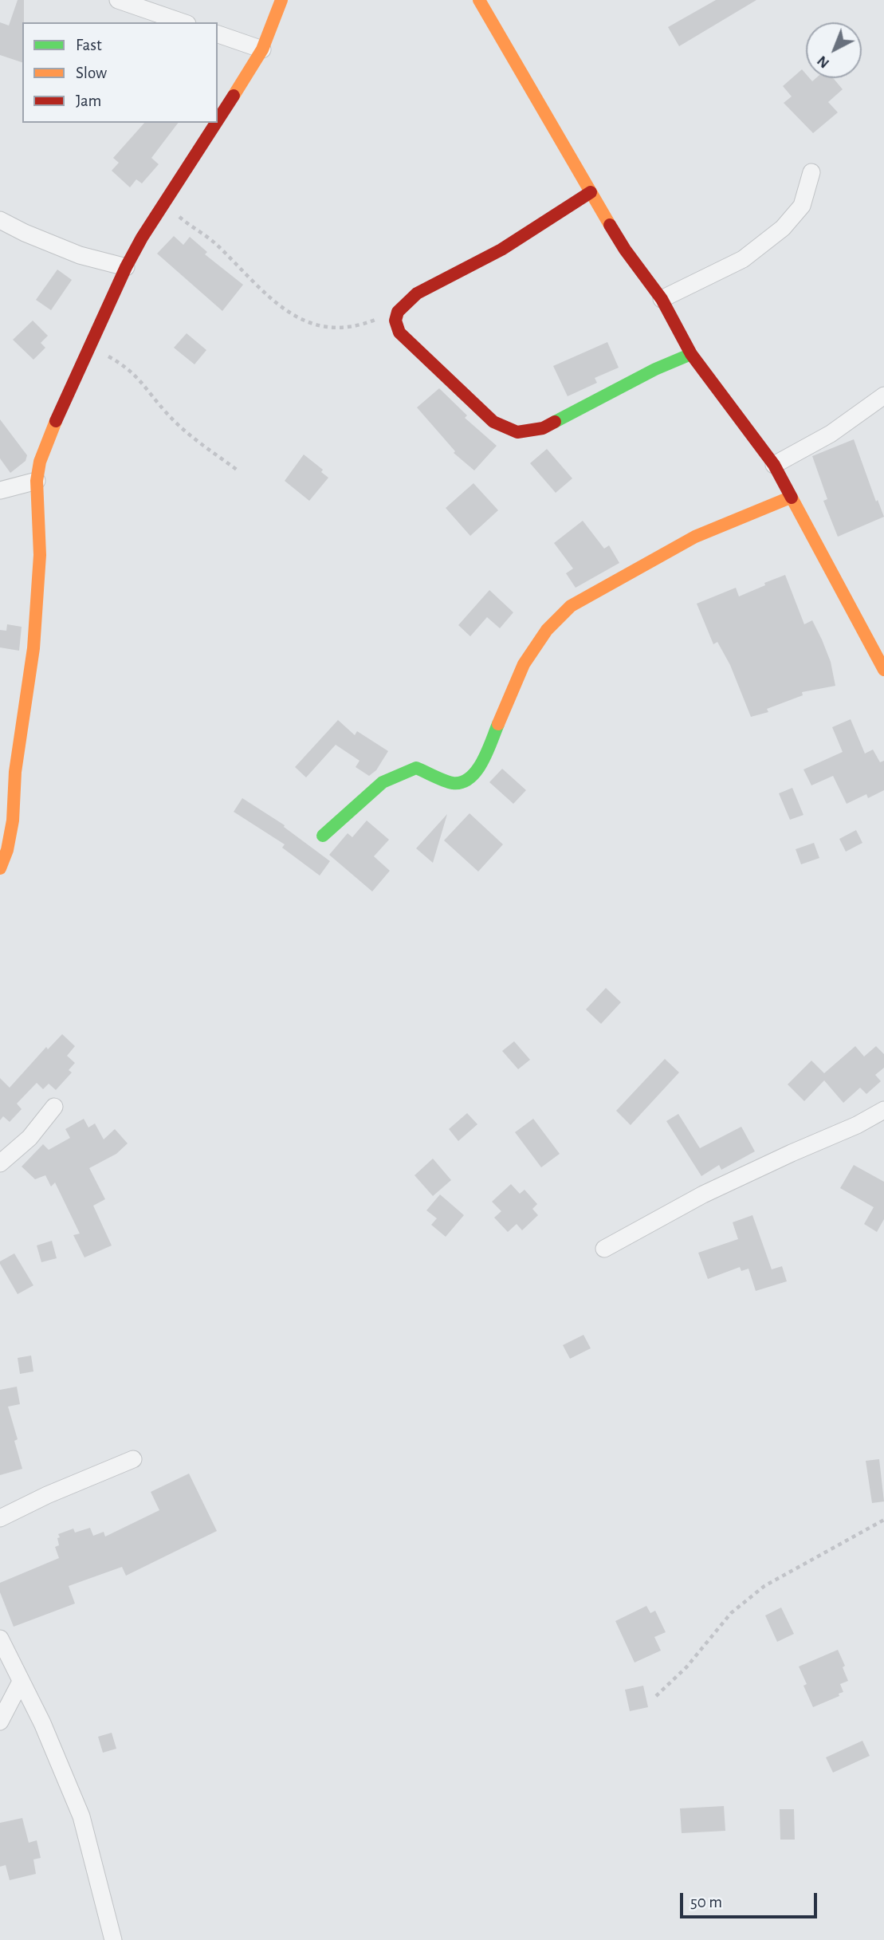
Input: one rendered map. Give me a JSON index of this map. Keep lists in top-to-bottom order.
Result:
{
  "legend": ["Fast", "Slow", "Jam"],
  "scale_bar": "50 m",
  "north": "bottom left"
}
